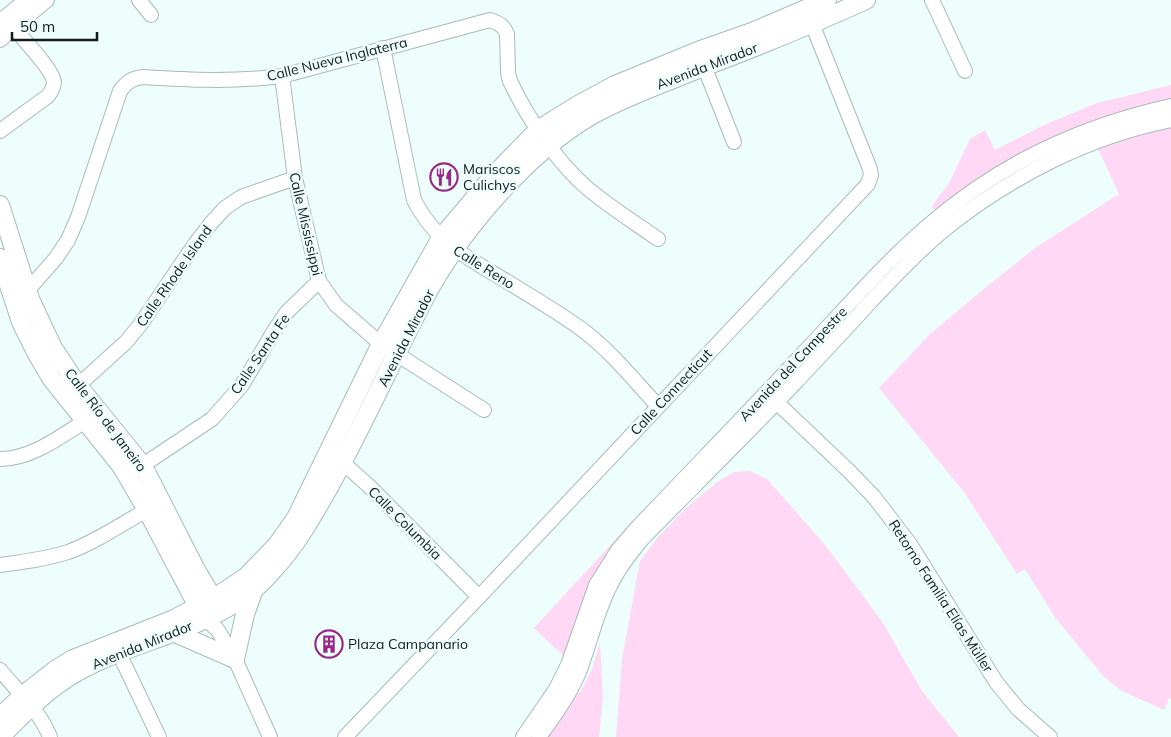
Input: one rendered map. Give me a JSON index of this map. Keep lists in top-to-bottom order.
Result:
{
  "streets": {
    "main road": ["Avenida Mirador", "Calle Río de Janeiro"],
    "street": [
      "Calle Nueva Inglaterra",
      "Calle Mississippi",
      "Calle Reno",
      "Calle Rhode Island",
      "Calle Santa Fe",
      "Avenida del Campestre",
      "Calle Connecticut",
      "Calle Columbia",
      "Retorno Familia Elías Müller"
    ]
  },
  "crossings": [
    ["Calle Nueva Inglaterra", "Avenida Mirador"],
    ["Calle Nueva Inglaterra", "Calle Mississippi"],
    ["Calle Nueva Inglaterra", "Calle Reno"],
    ["Calle Nueva Inglaterra", "Calle Río de Janeiro"],
    ["Avenida Mirador", "Calle Mississippi"],
    ["Avenida Mirador", "Calle Reno"],
    ["Avenida Mirador", "Calle Connecticut"],
    ["Avenida Mirador", "Calle Río de Janeiro"],
    ["Avenida Mirador", "Calle Columbia"],
    ["Calle Mississippi", "Calle Rhode Island"],
    ["Calle Mississippi", "Calle Santa Fe"],
    ["Calle Reno", "Calle Connecticut"],
    ["Calle Rhode Island", "Calle Río de Janeiro"],
    ["Calle Santa Fe", "Calle Río de Janeiro"],
    ["Avenida del Campestre", "Retorno Familia Elías Müller"],
    ["Calle Connecticut", "Calle Columbia"]
  ],
  "places": {
    "restaurant": ["Mariscos Culichys"],
    "building": ["Plaza Campanario"]
  },
  "scale_bar": "50 m"
}
